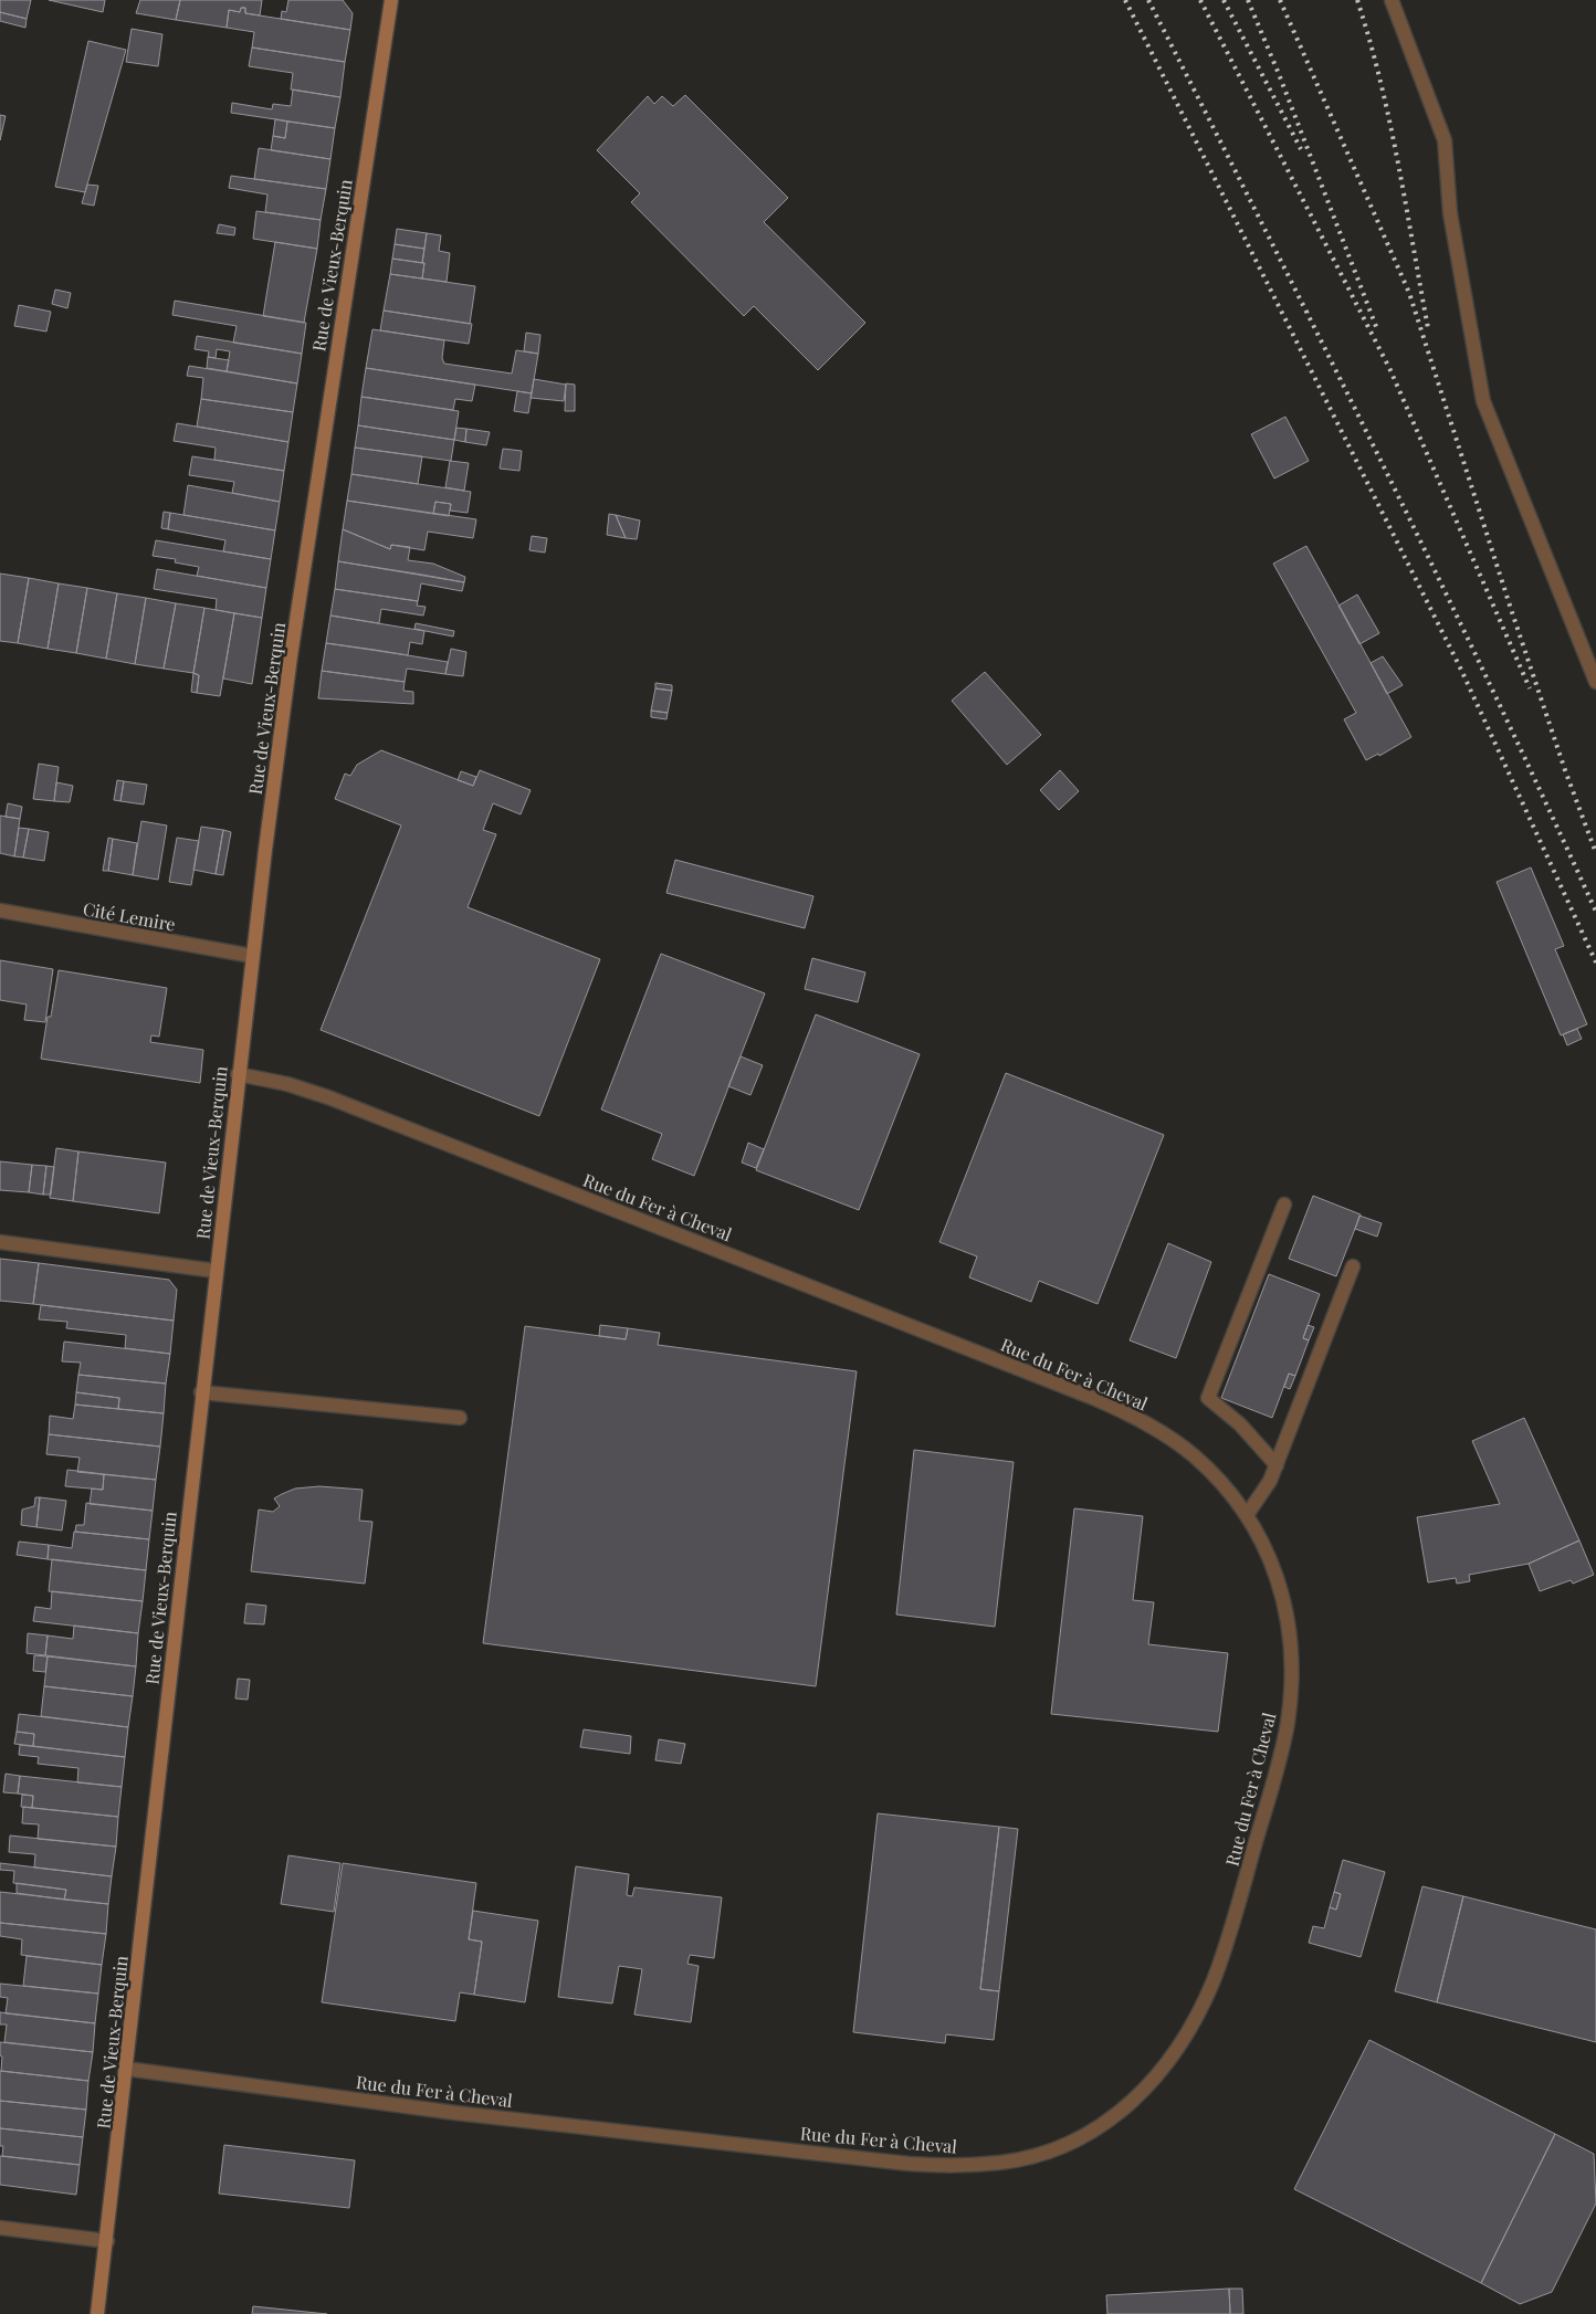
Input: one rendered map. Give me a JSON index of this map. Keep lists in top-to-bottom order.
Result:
{
  "streets": {
    "street": ["Rue de Vieux-Berquin", "Cité Lemire", "Rue du Fer à Cheval"]
  },
  "crossings": [
    ["Rue de Vieux-Berquin", "Cité Lemire"],
    ["Rue de Vieux-Berquin", "Rue du Fer à Cheval"]
  ]
}
